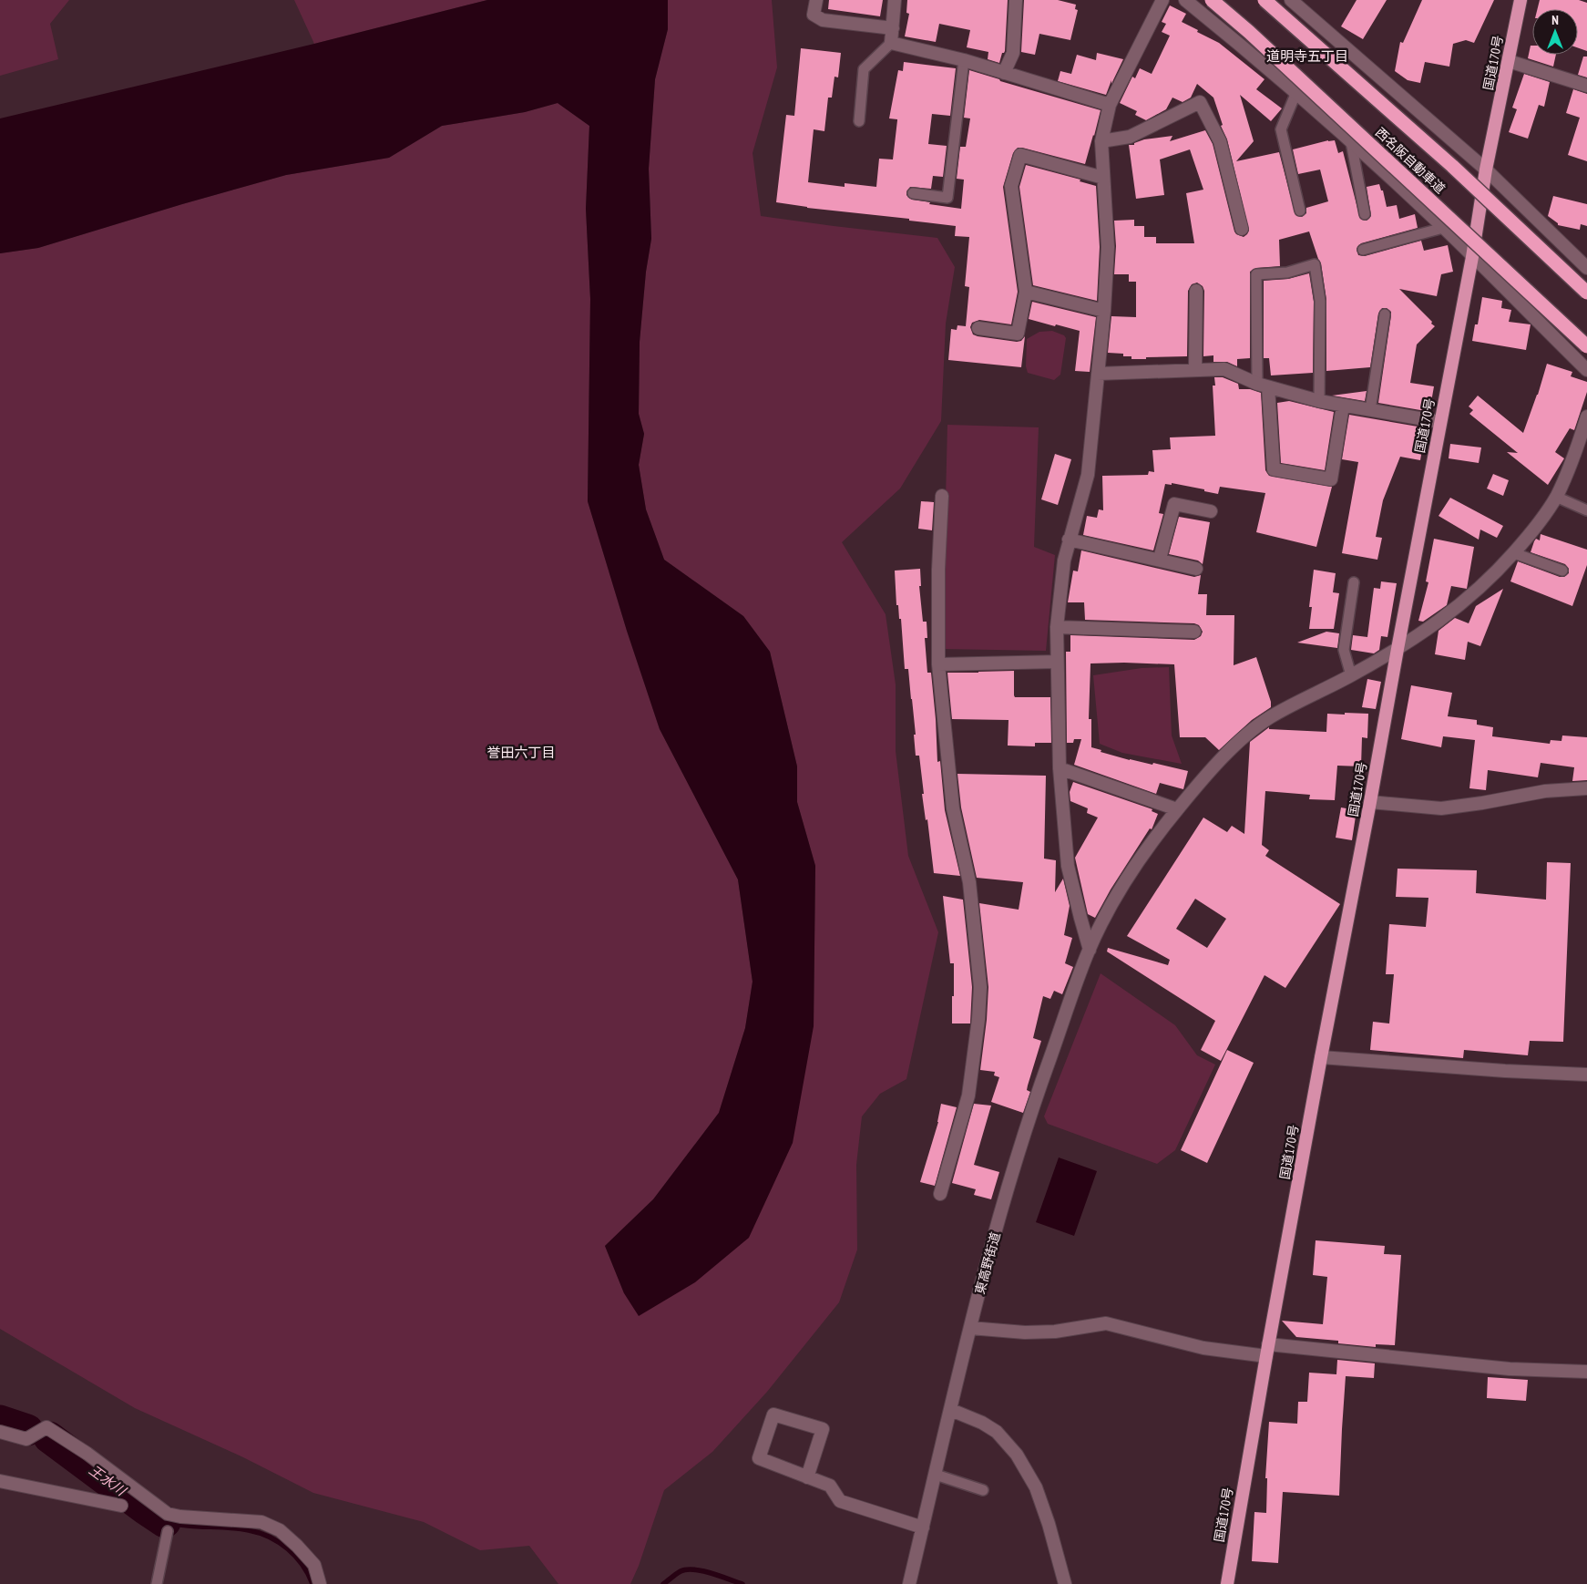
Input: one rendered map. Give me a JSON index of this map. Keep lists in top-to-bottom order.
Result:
{
  "streets": {
    "highway": ["国道170号", "西名阪自動車道"],
    "street": ["東高野街道"]
  },
  "crossings": [
    ["国道170号", "東高野街道"]
  ],
  "districts": ["道明寺五丁目", "誉田六丁目"],
  "water": ["王水川"],
  "north": "top"
}
